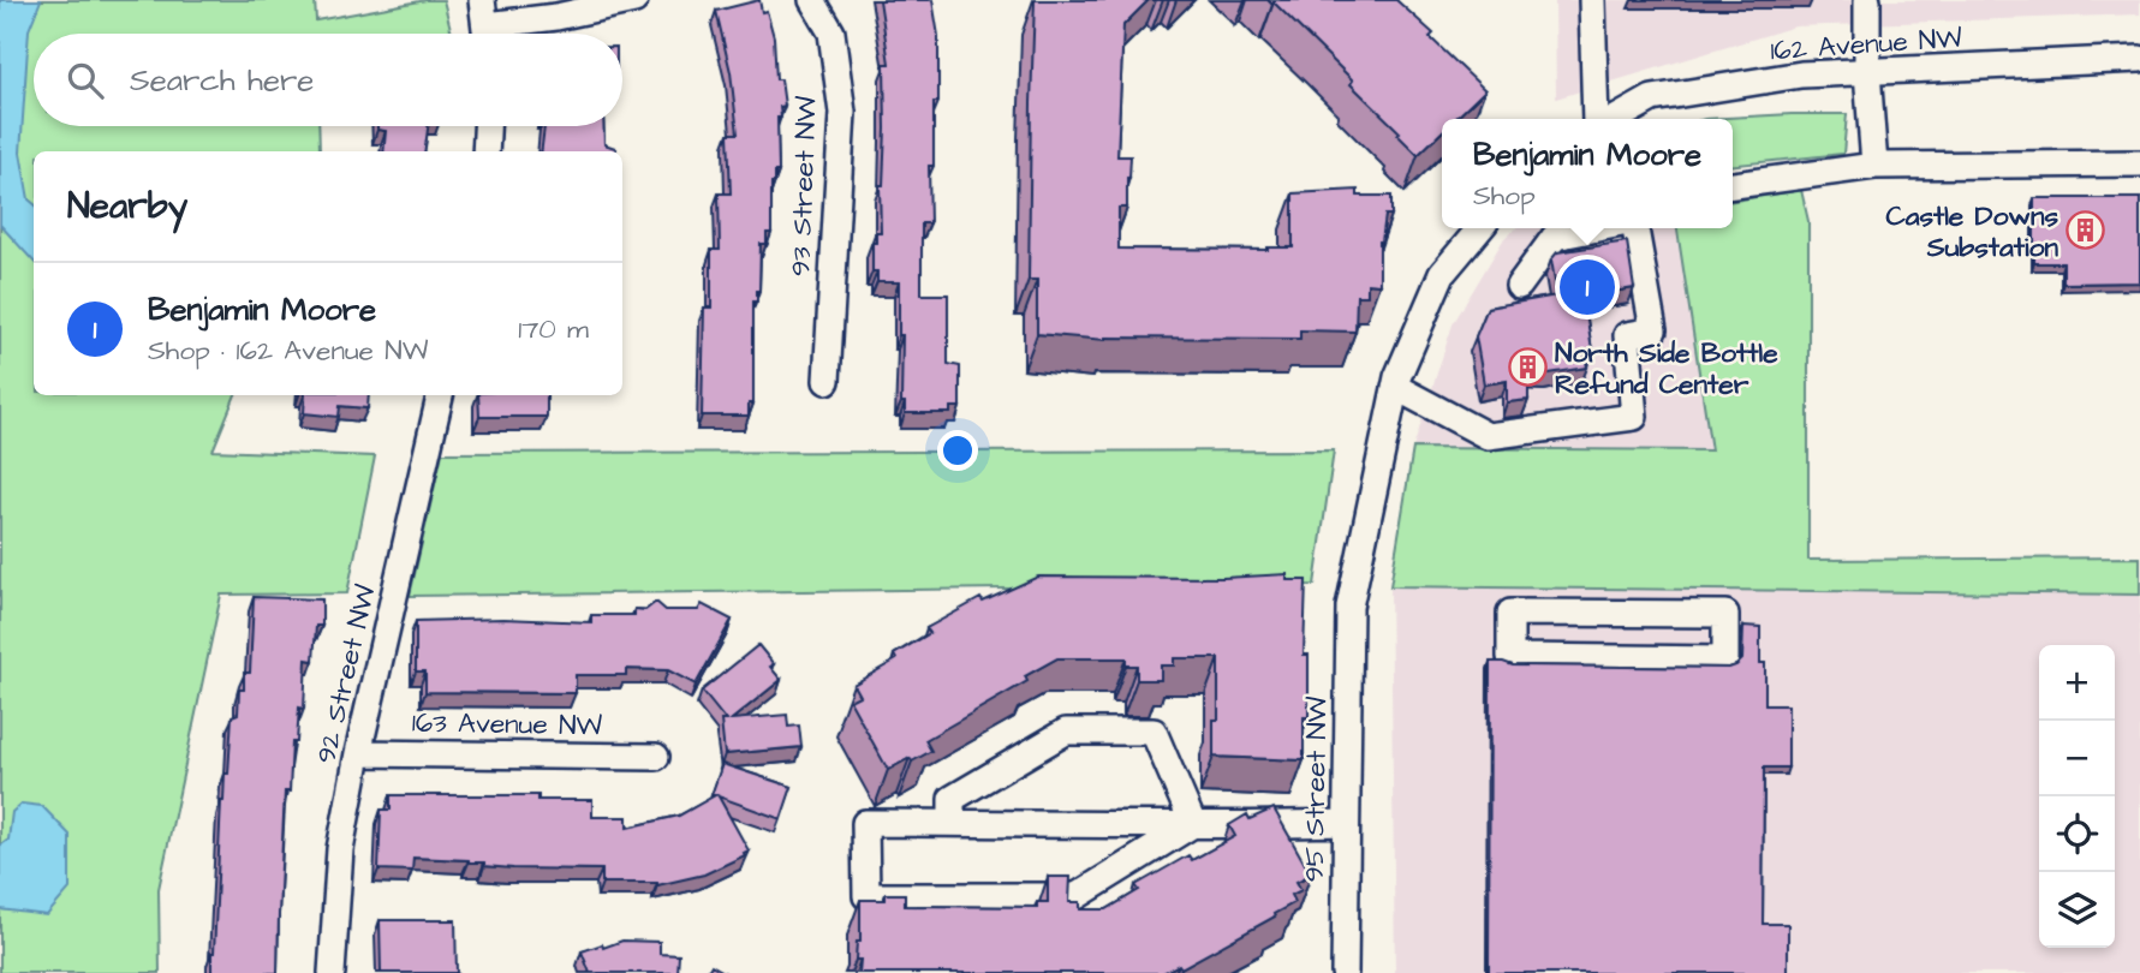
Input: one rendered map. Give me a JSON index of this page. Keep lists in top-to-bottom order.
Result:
{
  "streets": {
    "street": [
      "162 Avenue NW",
      "93 Street NW",
      "92 Street NW",
      "163 Avenue NW",
      "95 Street NW"
    ]
  },
  "crossings": [
    ["92 Street NW", "163 Avenue NW"]
  ],
  "places": {
    "building": ["Castle Downs Substation", "North Side Bottle Refund Center"]
  },
  "page": {
    "search": "Search here",
    "popup": ["Benjamin Moore", "Shop"],
    "heading": "Nearby",
    "pins": "1",
    "list": [
      {
        "mark": "1",
        "name": "Benjamin Moore",
        "note": "Shop · 162 Avenue NW",
        "value": "170 m"
      }
    ],
    "map_buttons": ["+", "−"]
  }
}
